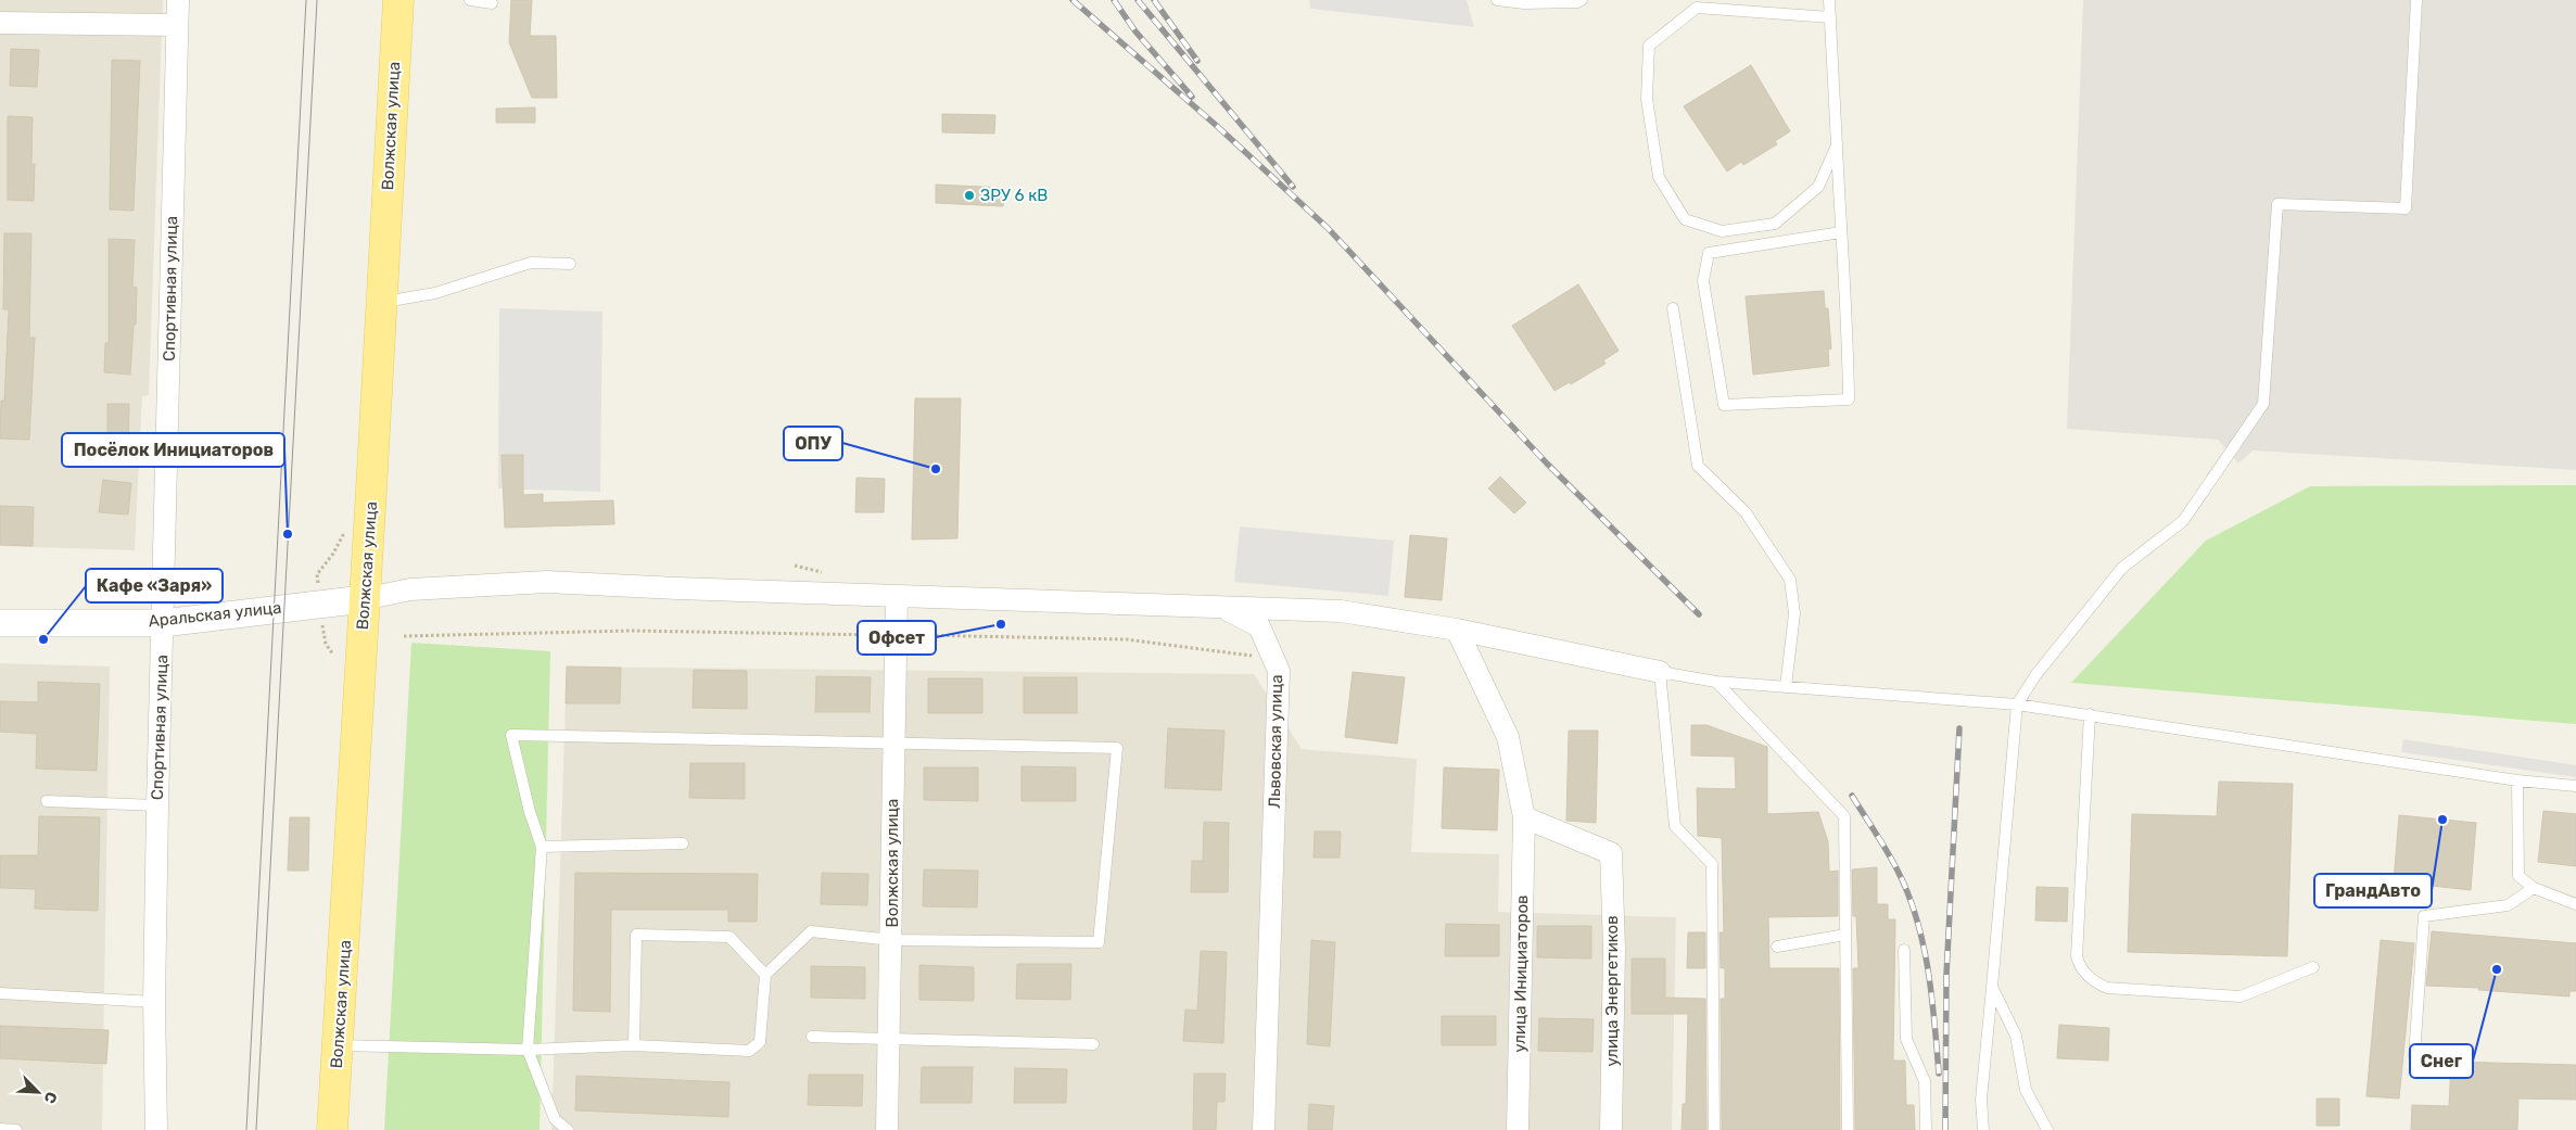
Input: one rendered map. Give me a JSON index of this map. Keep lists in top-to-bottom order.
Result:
{
  "streets": {
    "main road": ["Волжская улица"],
    "street": [
      "Спортивная улица",
      "Аральская улица",
      "Львовская улица",
      "улица Инициаторов",
      "улица Энергетиков"
    ]
  },
  "crossings": [
    ["Волжская улица", "Аральская улица"],
    ["Волжская улица", "Львовская улица"],
    ["Спортивная улица", "Аральская улица"],
    ["Аральская улица", "Львовская улица"],
    ["улица Инициаторов", "улица Энергетиков"]
  ],
  "places": [
    "ЗРУ 6 кВ",
    "ОПУ",
    "Посёлок Инициаторов",
    "Офсет",
    "Кафе «Заря»",
    "ГрандАвто",
    "Снег"
  ],
  "north": "bottom right"
}
